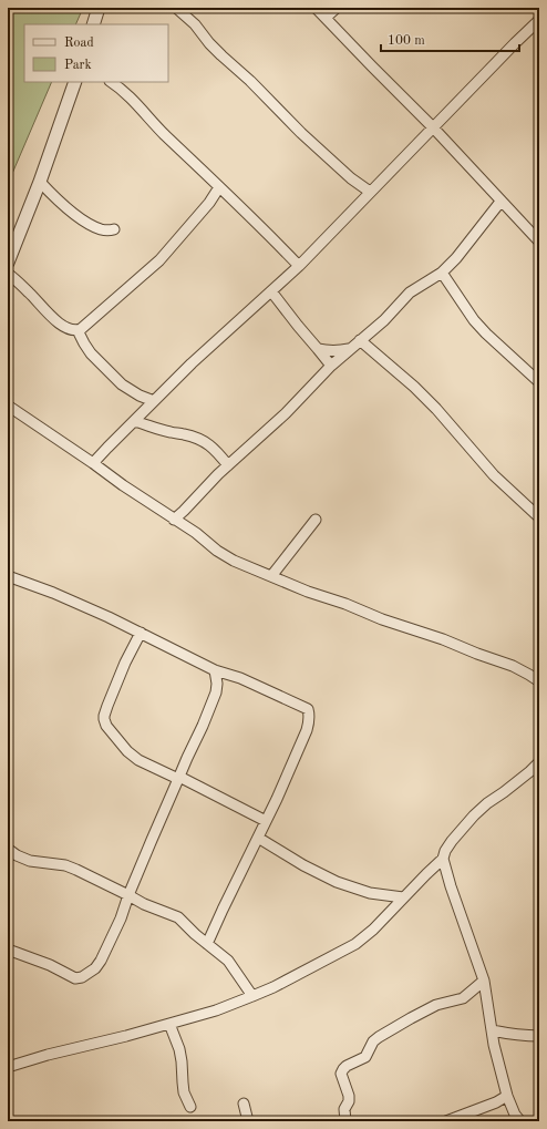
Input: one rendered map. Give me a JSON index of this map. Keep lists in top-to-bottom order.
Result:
{
  "legend": ["Road", "Park"],
  "scale_bar": "100 m"
}
